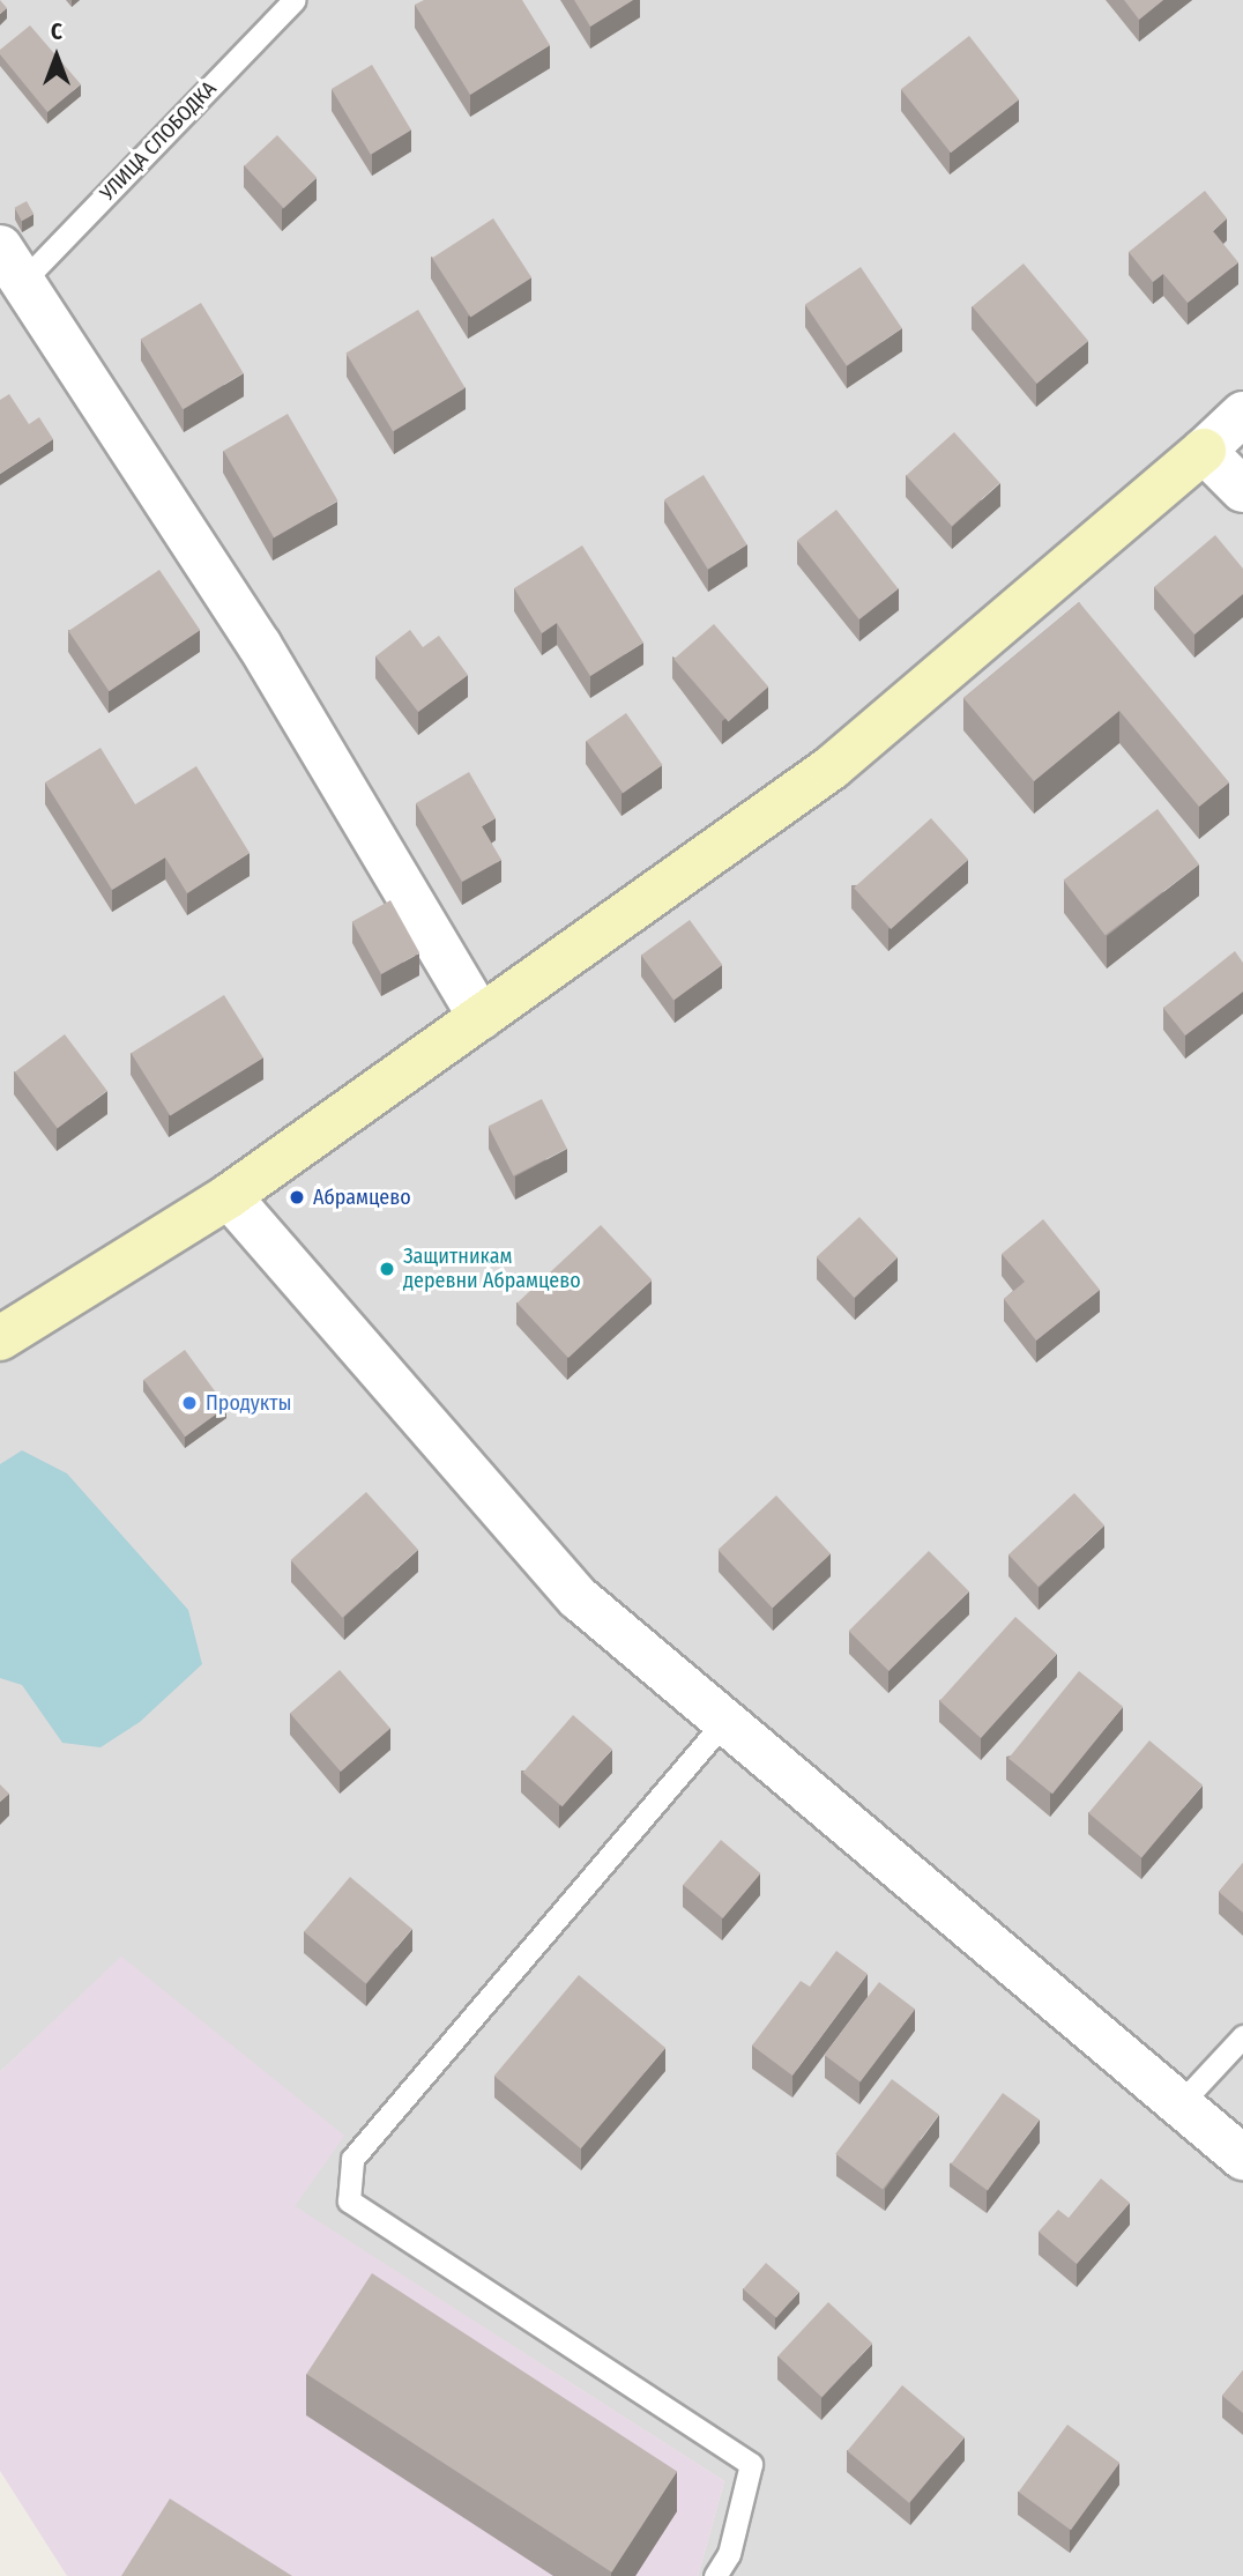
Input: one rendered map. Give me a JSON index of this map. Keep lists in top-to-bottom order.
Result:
{
  "streets": {
    "lane": ["УЛИЦА СЛОБОДКА"]
  },
  "places": ["Абрамцево", "Защитникам деревни Абрамцево", "Продукты"],
  "north": "top"
}
